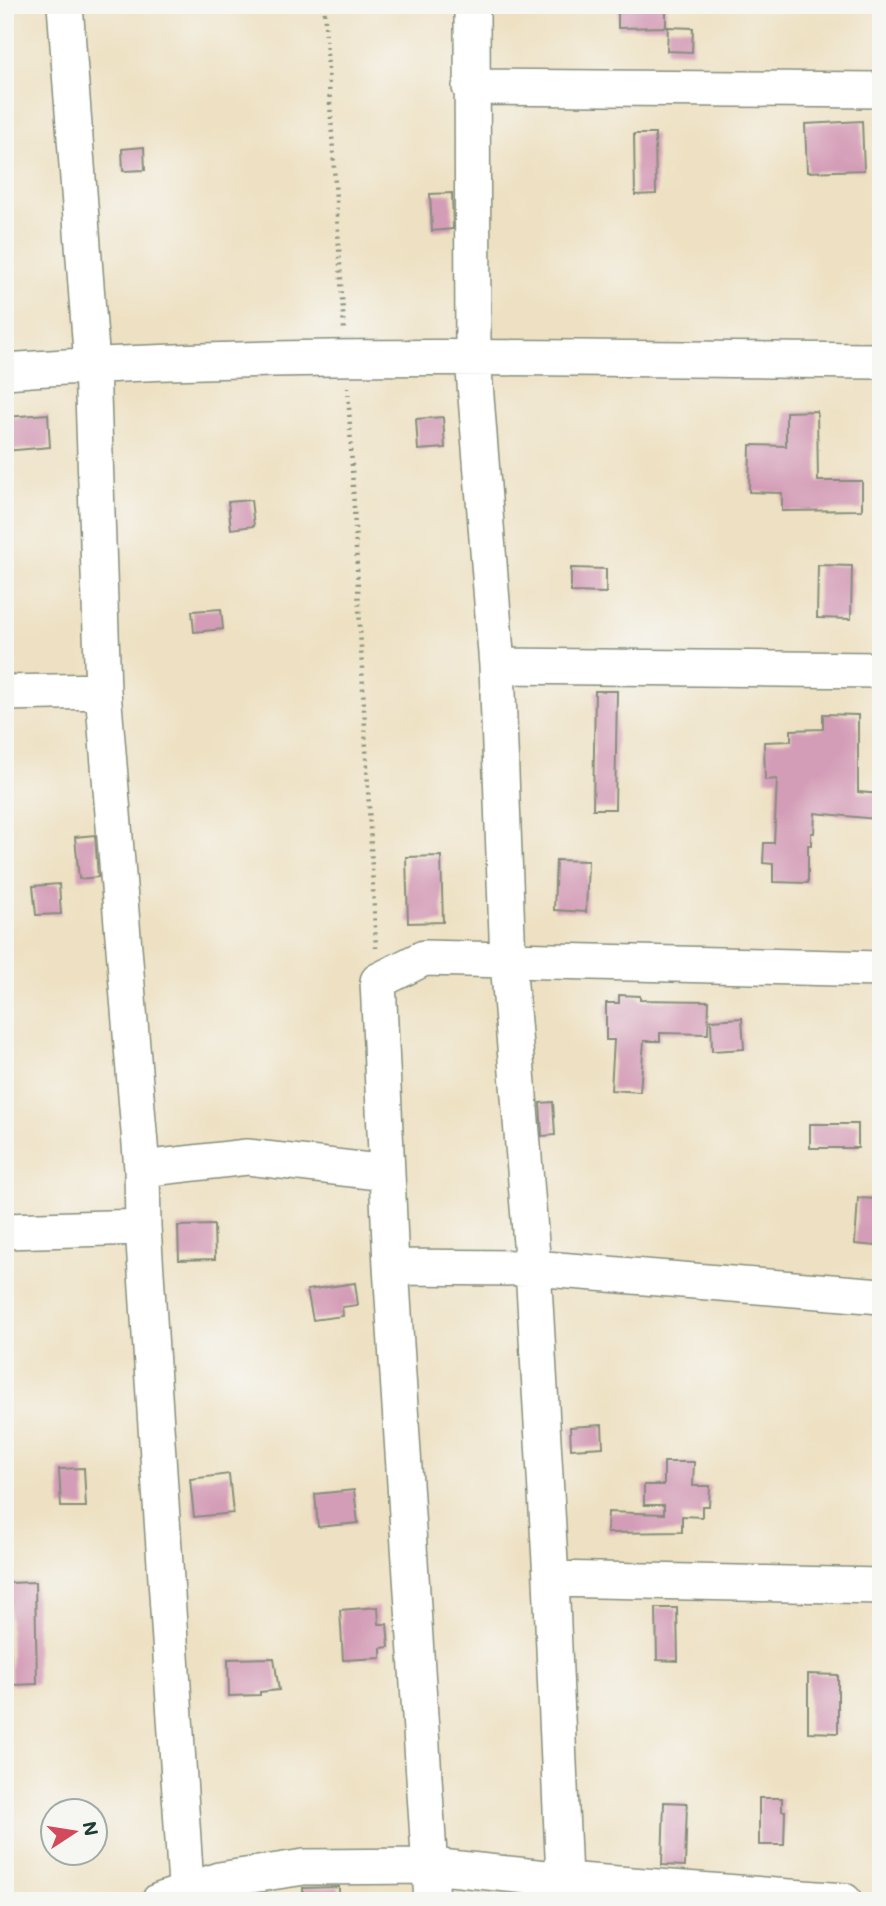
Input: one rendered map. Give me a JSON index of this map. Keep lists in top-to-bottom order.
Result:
{
  "north": "right"
}
